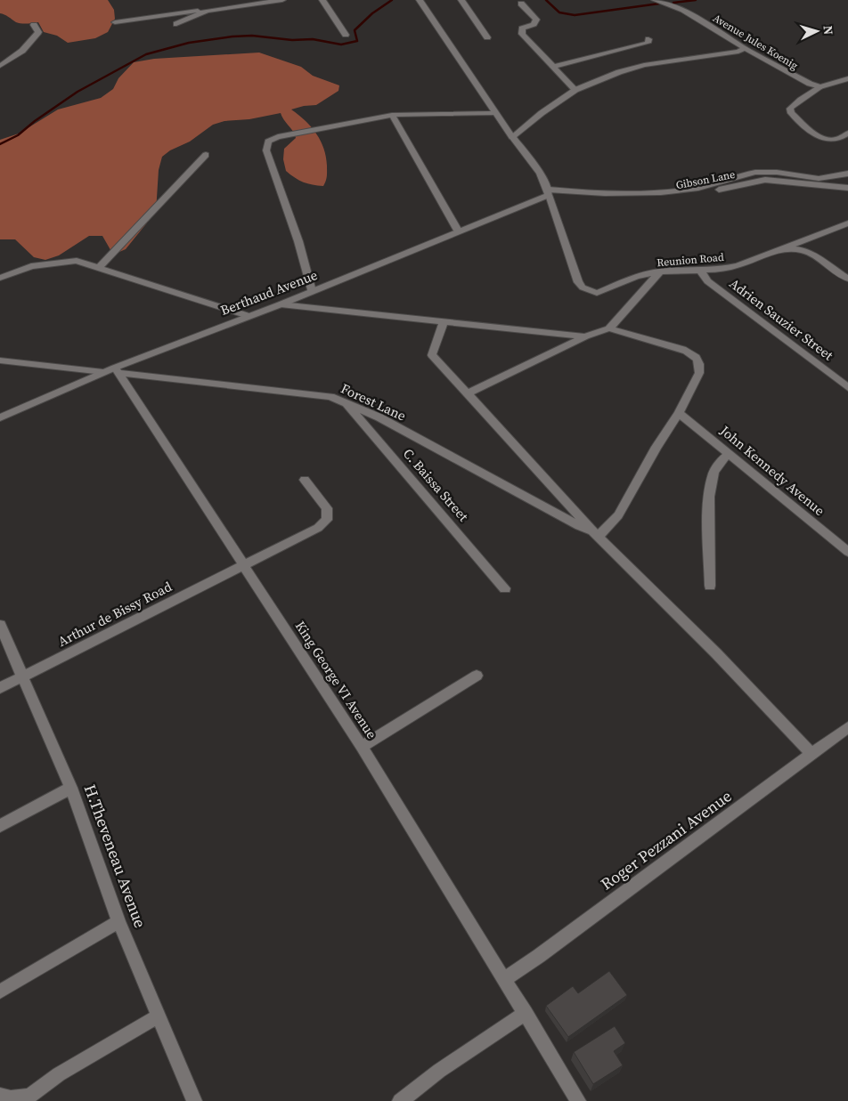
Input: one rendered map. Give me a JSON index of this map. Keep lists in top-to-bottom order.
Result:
{
  "streets": {
    "street": [
      "Avenue Jules Koenig",
      "Gibson Lane",
      "Reunion Road",
      "Berthaud Avenue",
      "Adrien Sauzier Street",
      "Forest Lane",
      "John Kennedy Avenue",
      "C. Baissa Street",
      "Arthur de Bissy Road",
      "King George VI Avenue",
      "Roger Pezzani Avenue",
      "H.Theveneau Avenue"
    ]
  },
  "crossings": [
    ["Reunion Road", "Berthaud Avenue"],
    ["Reunion Road", "Adrien Sauzier Street"],
    ["Berthaud Avenue", "Forest Lane"],
    ["Berthaud Avenue", "King George VI Avenue"],
    ["Forest Lane", "C. Baissa Street"],
    ["Forest Lane", "King George VI Avenue"],
    ["Arthur de Bissy Road", "King George VI Avenue"],
    ["Arthur de Bissy Road", "H.Theveneau Avenue"],
    ["King George VI Avenue", "Roger Pezzani Avenue"]
  ],
  "north": "right"
}
